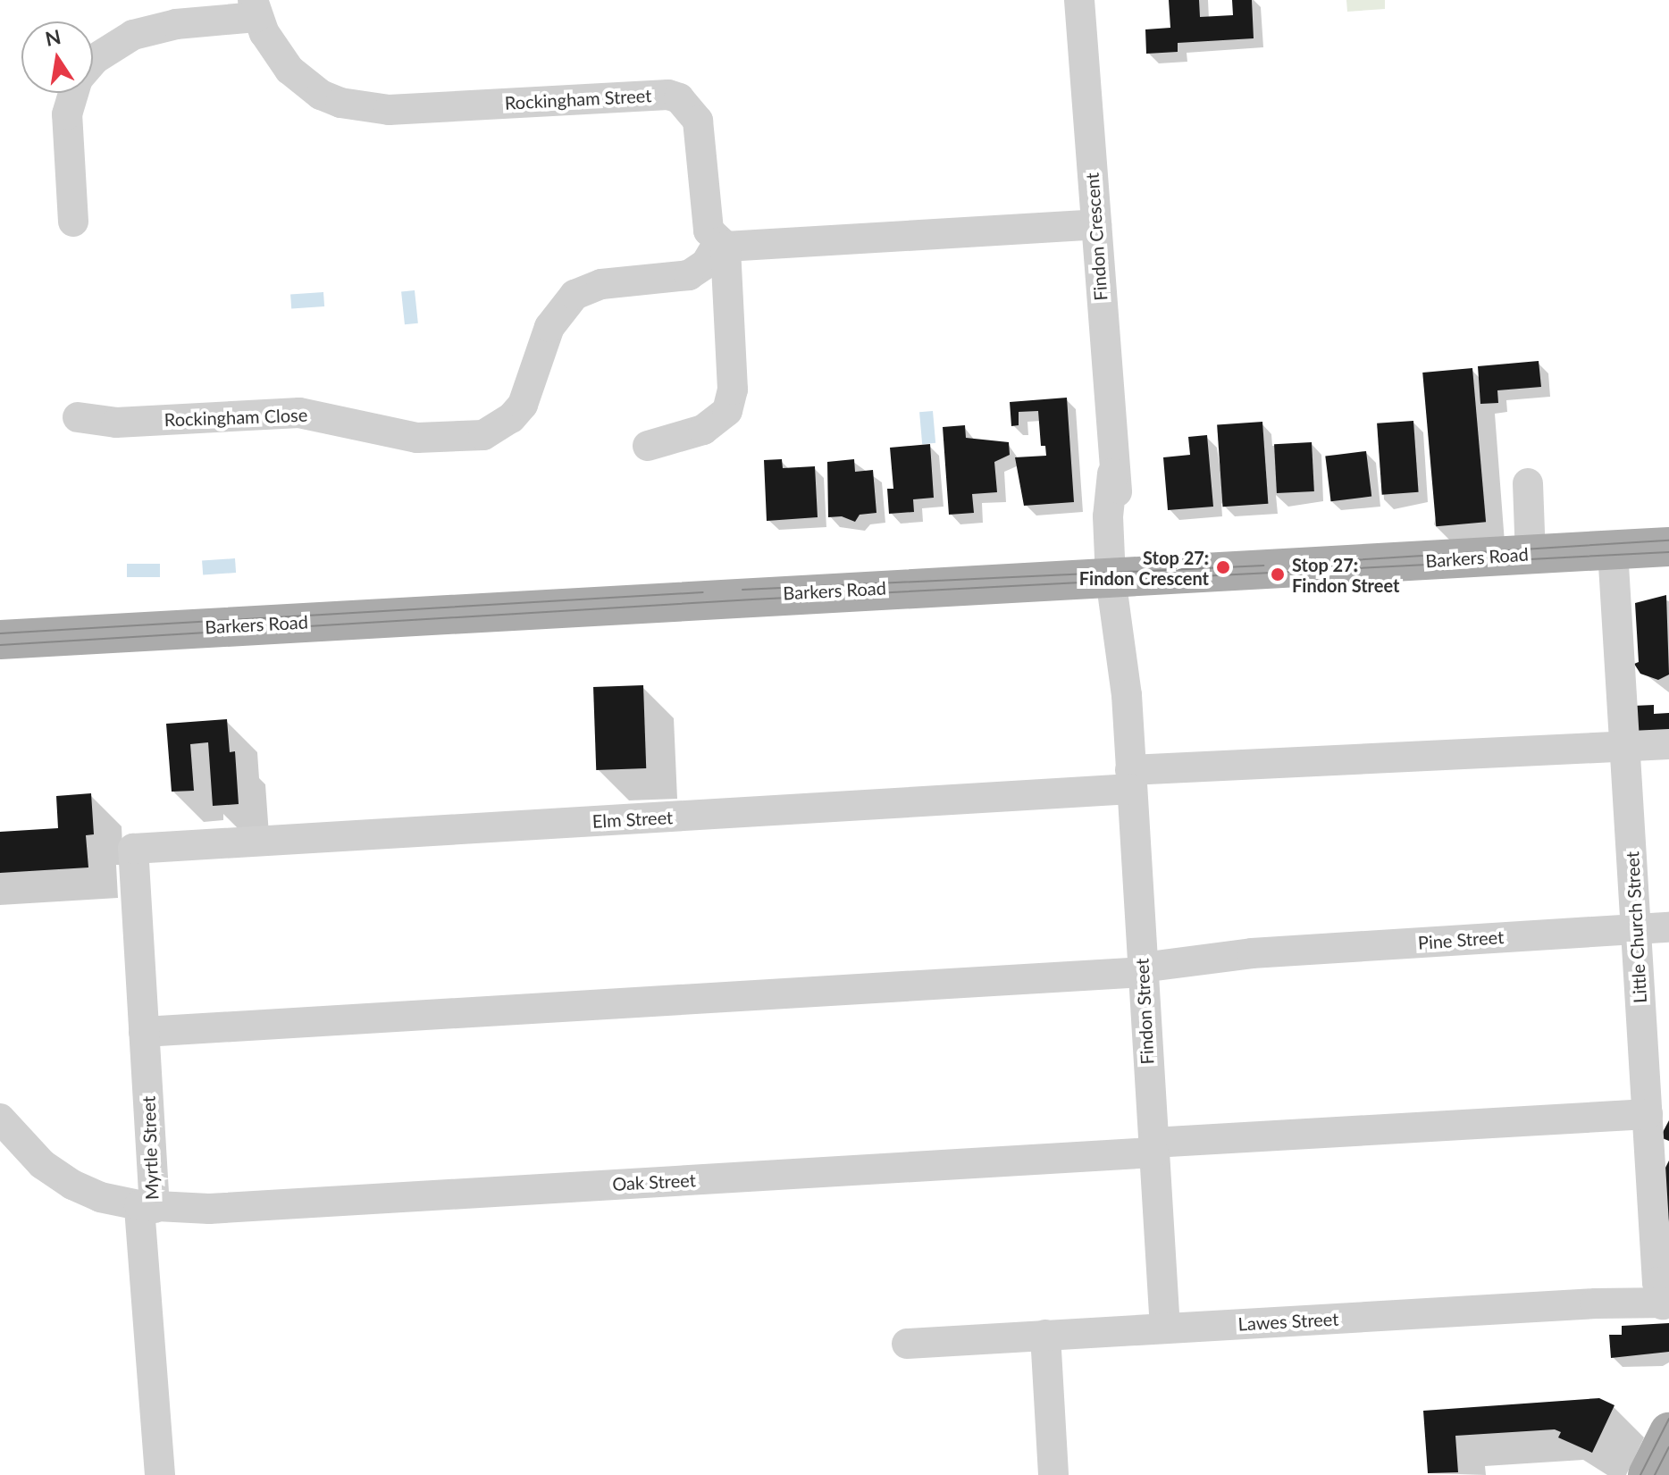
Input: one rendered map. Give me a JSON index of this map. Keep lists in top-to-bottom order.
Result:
{
  "streets": {
    "main road": ["Barkers Road"],
    "street": [
      "Rockingham Street",
      "Findon Crescent",
      "Rockingham Close",
      "Elm Street",
      "Little Church Street",
      "Pine Street",
      "Findon Street",
      "Myrtle Street",
      "Oak Street",
      "Lawes Street"
    ]
  },
  "crossings": [
    ["Rockingham Street", "Rockingham Close"],
    ["Findon Crescent", "Barkers Road"],
    ["Findon Crescent", "Findon Street"],
    ["Barkers Road", "Little Church Street"],
    ["Barkers Road", "Findon Street"],
    ["Elm Street", "Little Church Street"],
    ["Elm Street", "Findon Street"],
    ["Elm Street", "Myrtle Street"],
    ["Little Church Street", "Pine Street"],
    ["Little Church Street", "Oak Street"],
    ["Little Church Street", "Lawes Street"],
    ["Pine Street", "Findon Street"],
    ["Pine Street", "Myrtle Street"],
    ["Findon Street", "Oak Street"],
    ["Findon Street", "Lawes Street"],
    ["Myrtle Street", "Oak Street"]
  ],
  "places": ["Stop 27: Findon Crescent", "Stop 27: Findon Street"],
  "north": "top"
}
